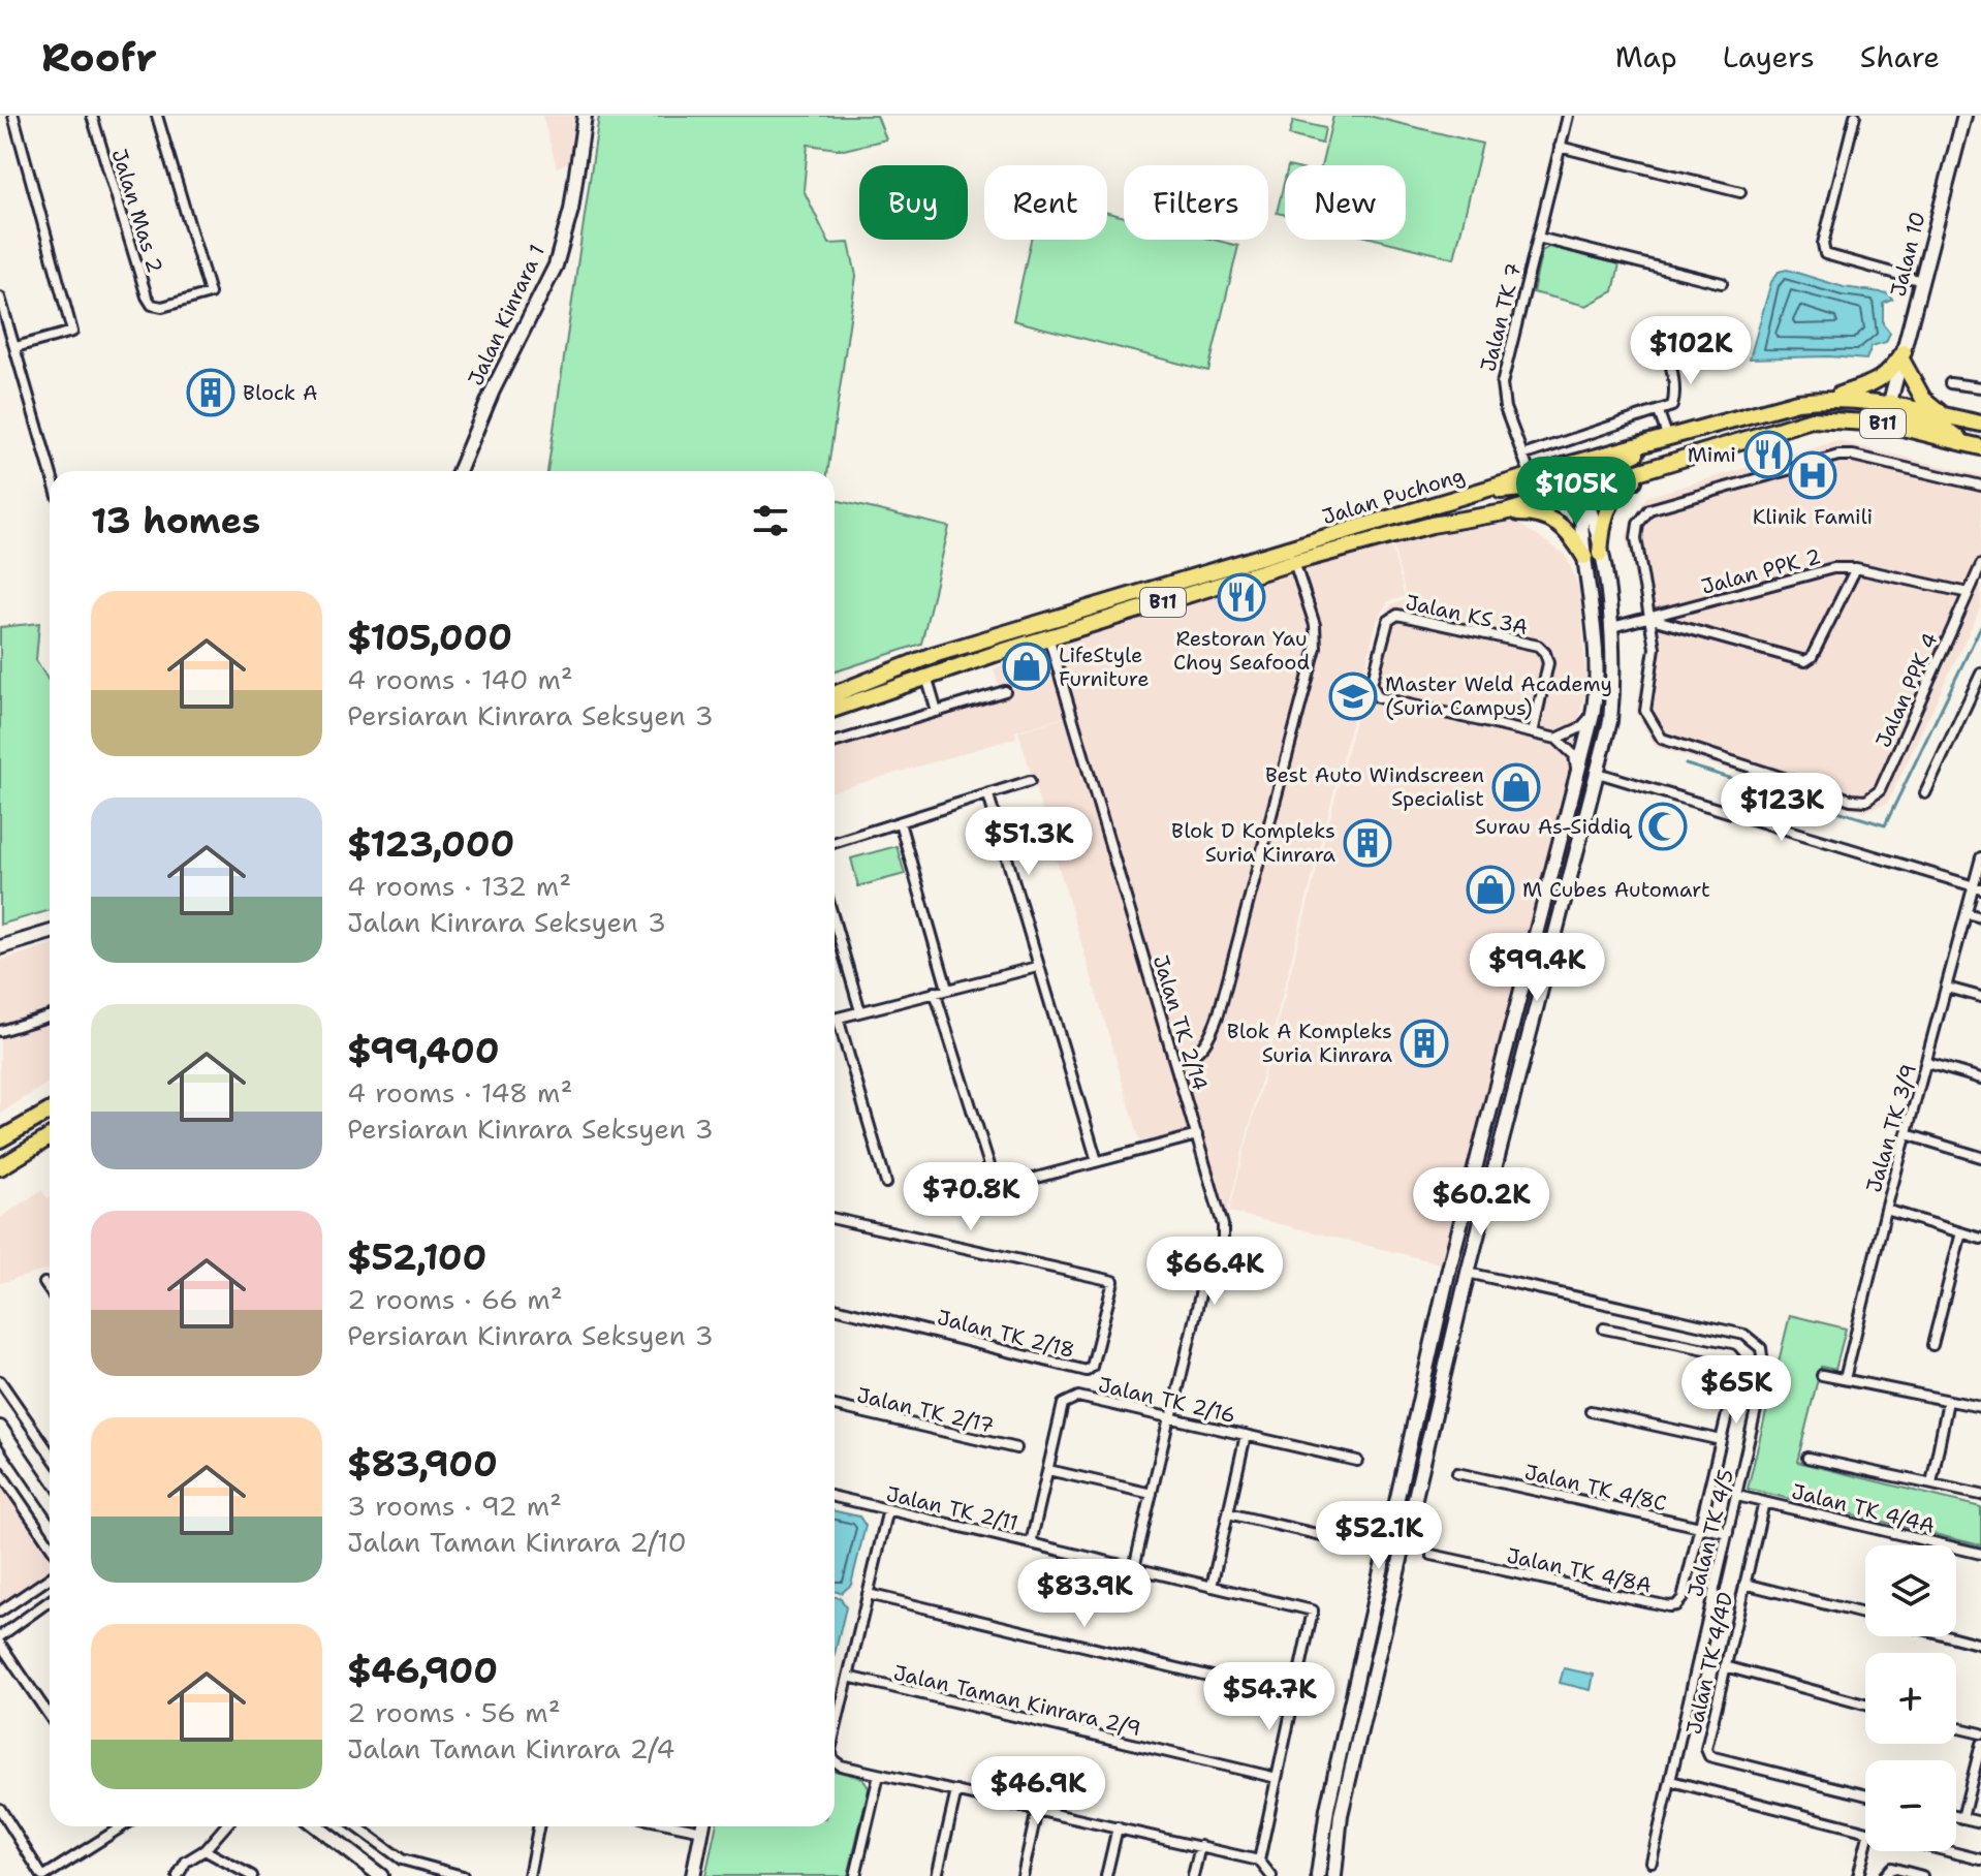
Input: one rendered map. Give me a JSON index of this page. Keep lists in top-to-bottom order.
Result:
{
  "streets": {
    "main road": [
      "Jalan 10",
      "Jalan Kinrara 1",
      "B11",
      "Jalan Puchong"
    ],
    "street": [
      "Jalan Mas 2",
      "Jalan TK 7",
      "Jalan PPK 2",
      "Jalan KS 3A",
      "Jalan PPK 4",
      "Jalan TK 2/14",
      "Jalan TK 3/9",
      "Jalan TK 2/18",
      "Jalan TK 2/16",
      "Jalan TK 2/17",
      "Jalan TK 4/8C",
      "Jalan TK 2/11",
      "Jalan TK 4/4A",
      "Jalan TK 4/5",
      "Jalan TK 4/8A",
      "Jalan TK 4/4D",
      "Jalan Taman Kinrara 2/9"
    ]
  },
  "crossings": [
    ["Jalan 10", "Jalan Puchong"],
    ["Jalan TK 7", "Jalan Puchong"],
    ["Jalan Puchong", "Jalan TK 2/14"],
    ["Jalan PPK 2", "Jalan PPK 4"],
    ["Jalan TK 2/14", "Jalan TK 2/16"],
    ["Jalan TK 2/14", "Jalan TK 2/11"],
    ["Jalan TK 2/16", "Jalan TK 2/11"],
    ["Jalan TK 4/8C", "Jalan TK 4/5"],
    ["Jalan TK 4/8C", "Jalan TK 4/8A"],
    ["Jalan TK 4/4A", "Jalan TK 4/5"],
    ["Jalan TK 4/4A", "Jalan TK 4/4D"]
  ],
  "places": {
    "building": ["Block A", "Blok D Kompleks Suria Kinrara", "Blok A Kompleks Suria Kinrara"],
    "restaurant": ["Mimi", "Restoran Yau Choy Seafood"],
    "hospital": ["Klinik Famili"],
    "shop": ["LifeStyle Furniture", "Best Auto Windscreen Specialist", "M Cubes Automart"],
    "school or university": ["Master Weld Academy (Suria Campus)"],
    "mosque": ["Surau As-Siddiq"]
  },
  "page": {
    "header": "Roofr",
    "nav": ["Map", "Layers", "Share"],
    "chip": [
      "Buy",
      "Rent",
      "Filters",
      "New"
    ],
    "price": [
      "$102K",
      "$105K",
      "$123K",
      "$51.3K",
      "$99.4K",
      "$70.8K",
      "$60.2K",
      "$66.4K",
      "$65K",
      "$52.1K",
      "$83.9K",
      "$54.7K",
      "$46.9K"
    ],
    "heading": "13 homes",
    "list": [
      {
        "name": "$105,000",
        "note": "4 rooms · 140 m² · Persiaran Kinrara Seksyen 3"
      },
      {
        "name": "$123,000",
        "note": "4 rooms · 132 m² · Jalan Kinrara Seksyen 3"
      },
      {
        "name": "$99,400",
        "note": "4 rooms · 148 m² · Persiaran Kinrara Seksyen 3"
      },
      {
        "name": "$52,100",
        "note": "2 rooms · 66 m² · Persiaran Kinrara Seksyen 3"
      },
      {
        "name": "$83,900",
        "note": "3 rooms · 92 m² · Jalan Taman Kinrara 2/10"
      },
      {
        "name": "$46,900",
        "note": "2 rooms · 56 m² · Jalan Taman Kinrara 2/4"
      }
    ],
    "map_buttons": ["+", "−"]
  }
}
